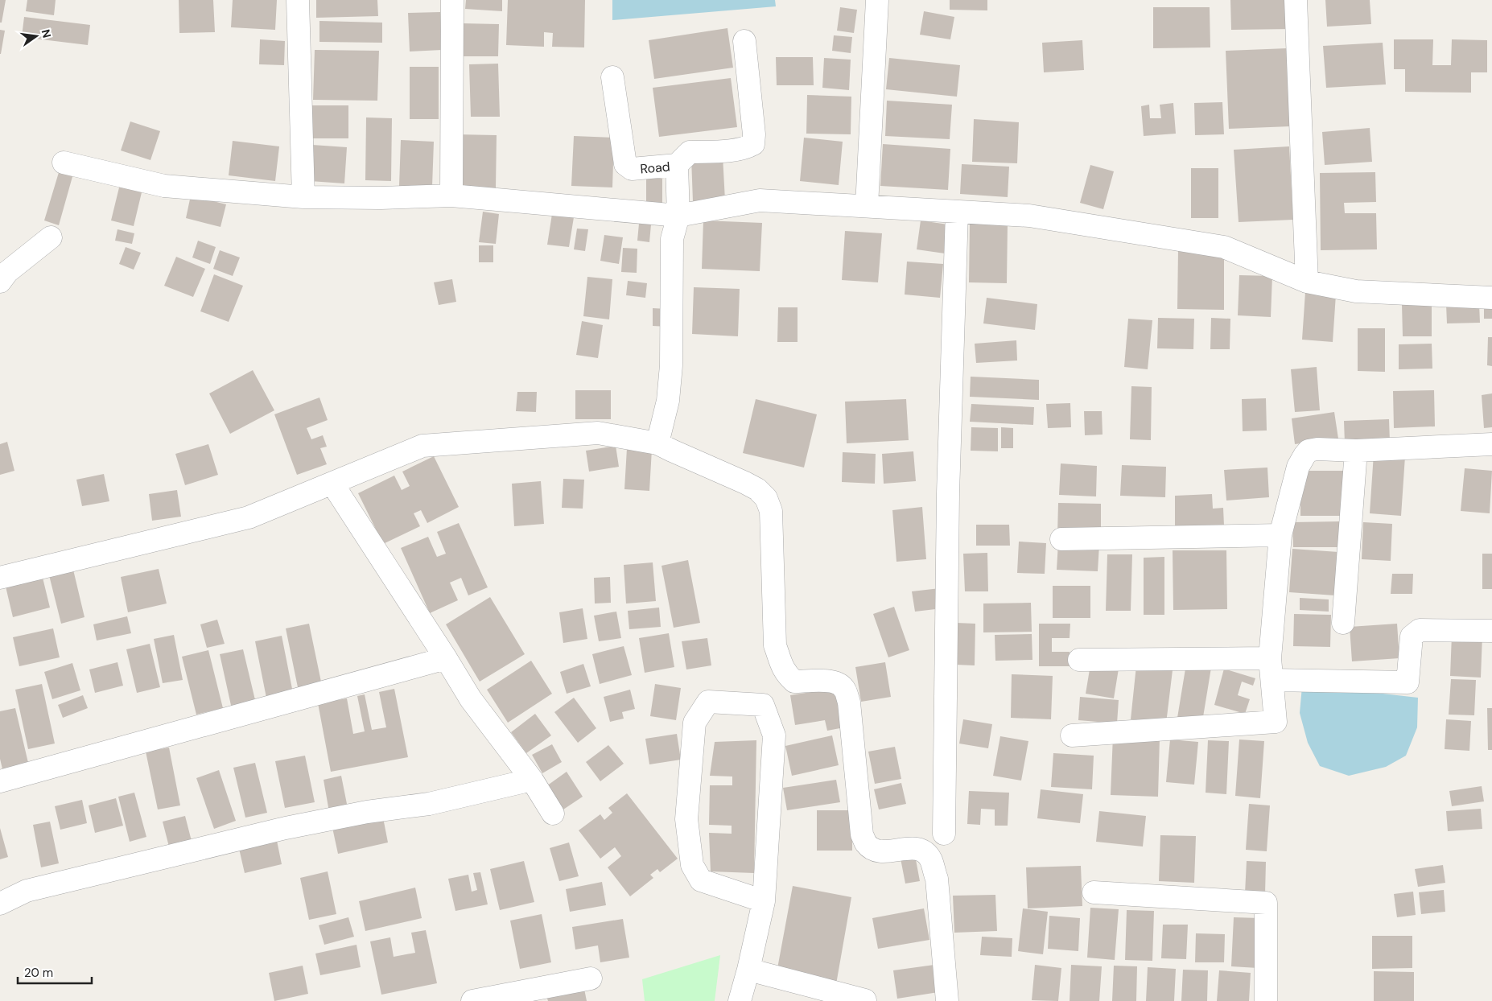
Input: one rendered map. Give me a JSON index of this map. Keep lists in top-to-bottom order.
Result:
{
  "streets": {
    "street": ["Road"]
  },
  "scale_bar": "20 m",
  "north": "right"
}
